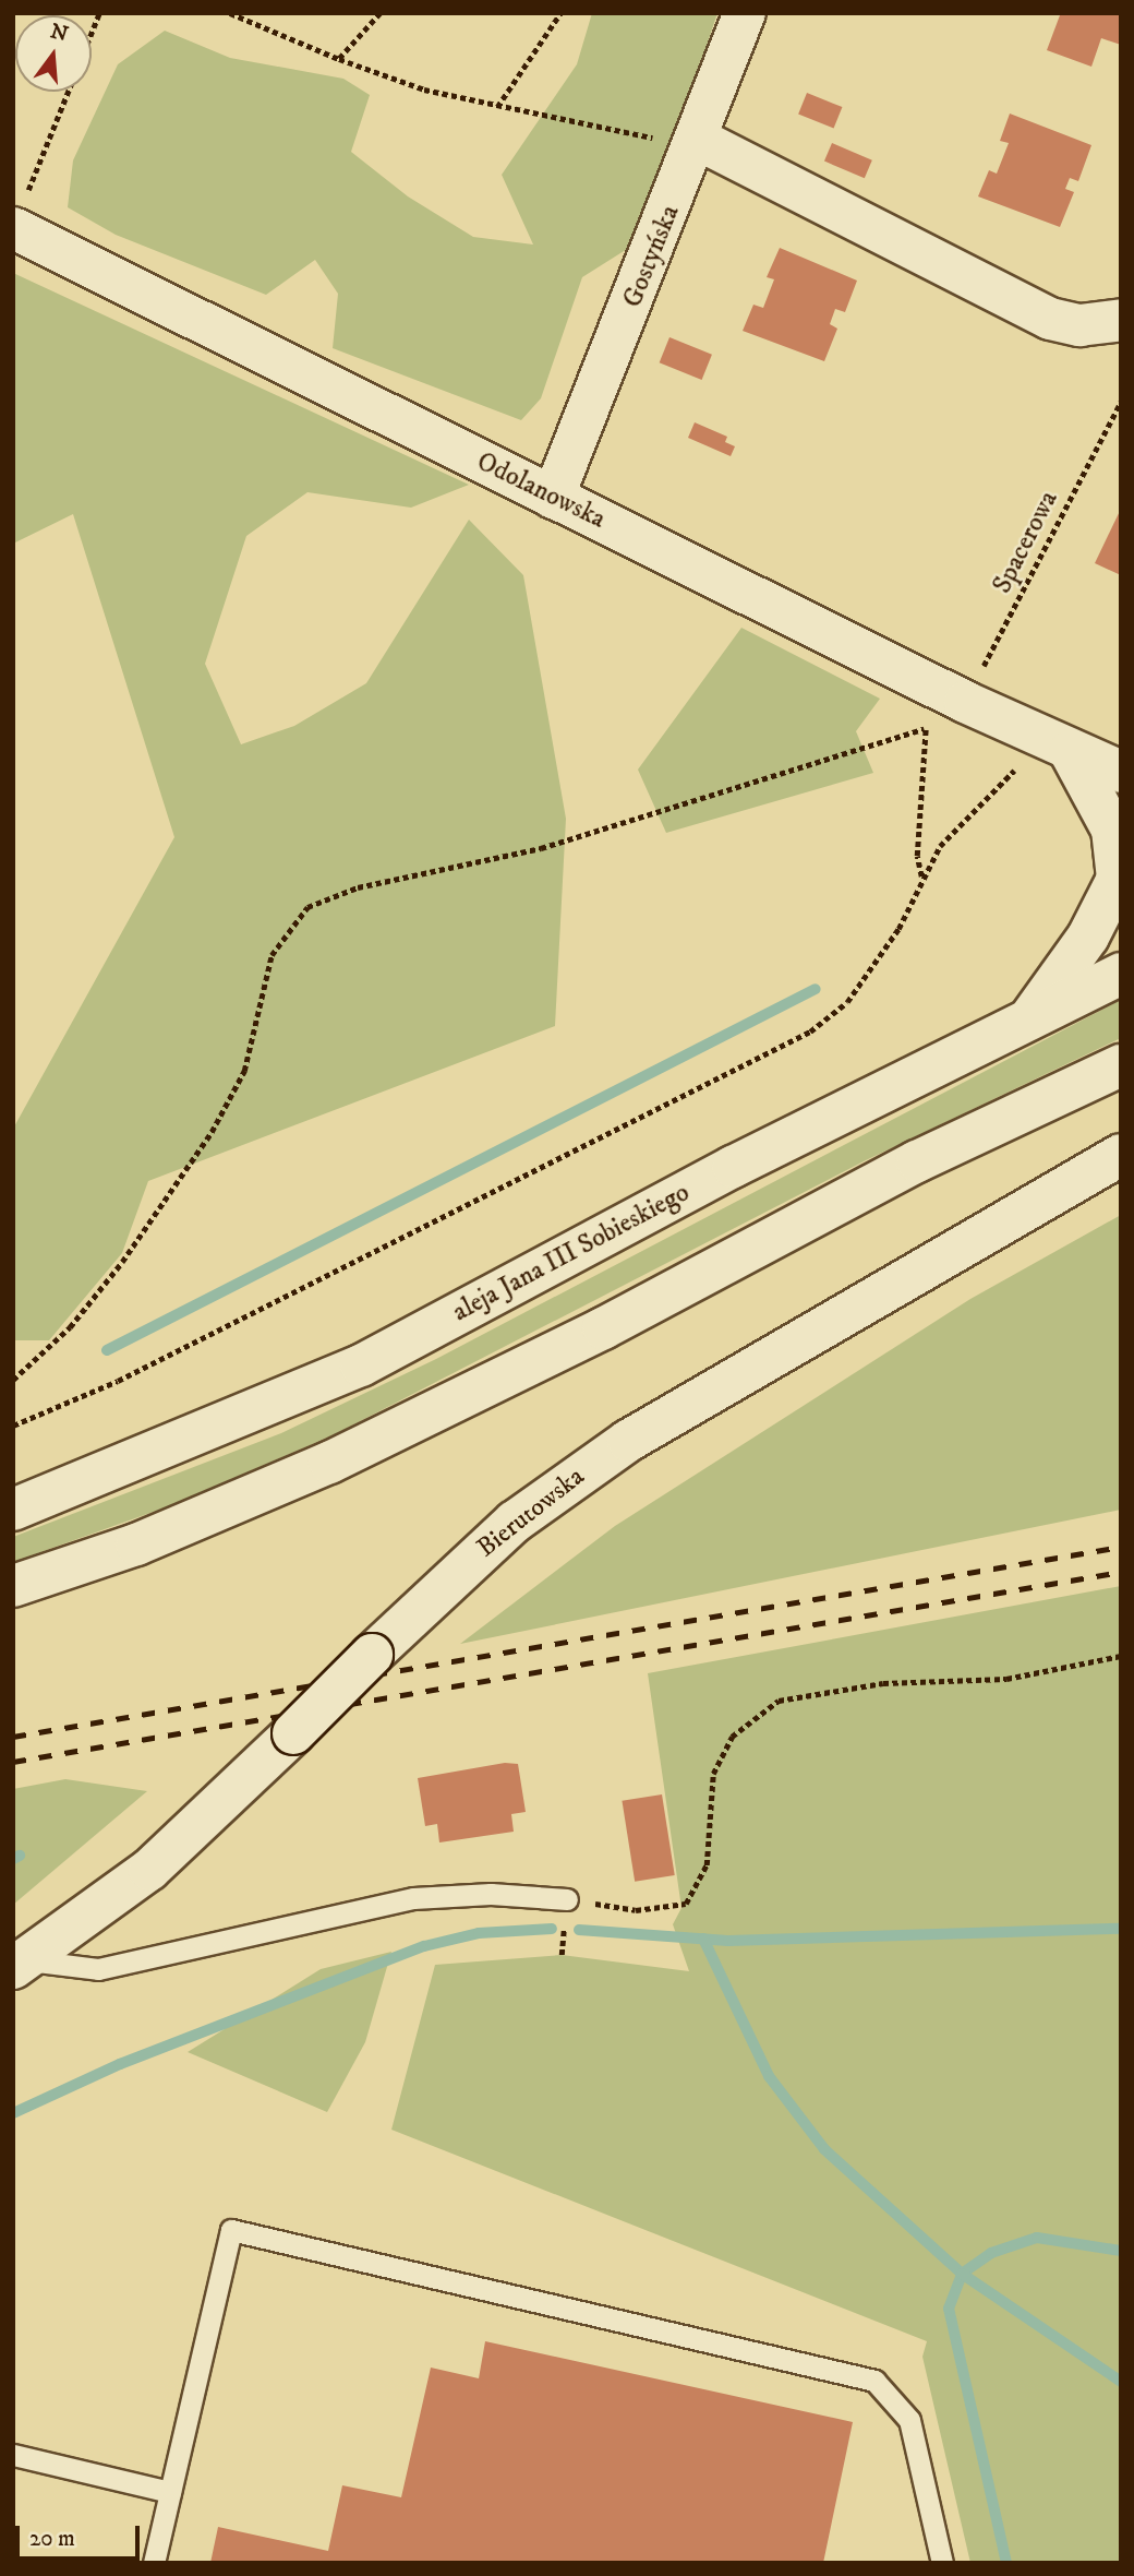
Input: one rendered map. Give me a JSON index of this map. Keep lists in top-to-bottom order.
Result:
{
  "streets": {
    "street": [
      "Gostyńska",
      "Odolanowska",
      "aleja Jana III Sobieskiego",
      "Bierutowska"
    ],
    "path": ["Spacerowa"]
  },
  "crossings": [
    ["Gostyńska", "Odolanowska"],
    ["Odolanowska", "Spacerowa"]
  ],
  "scale_bar": "20 m",
  "north": "top"
}
